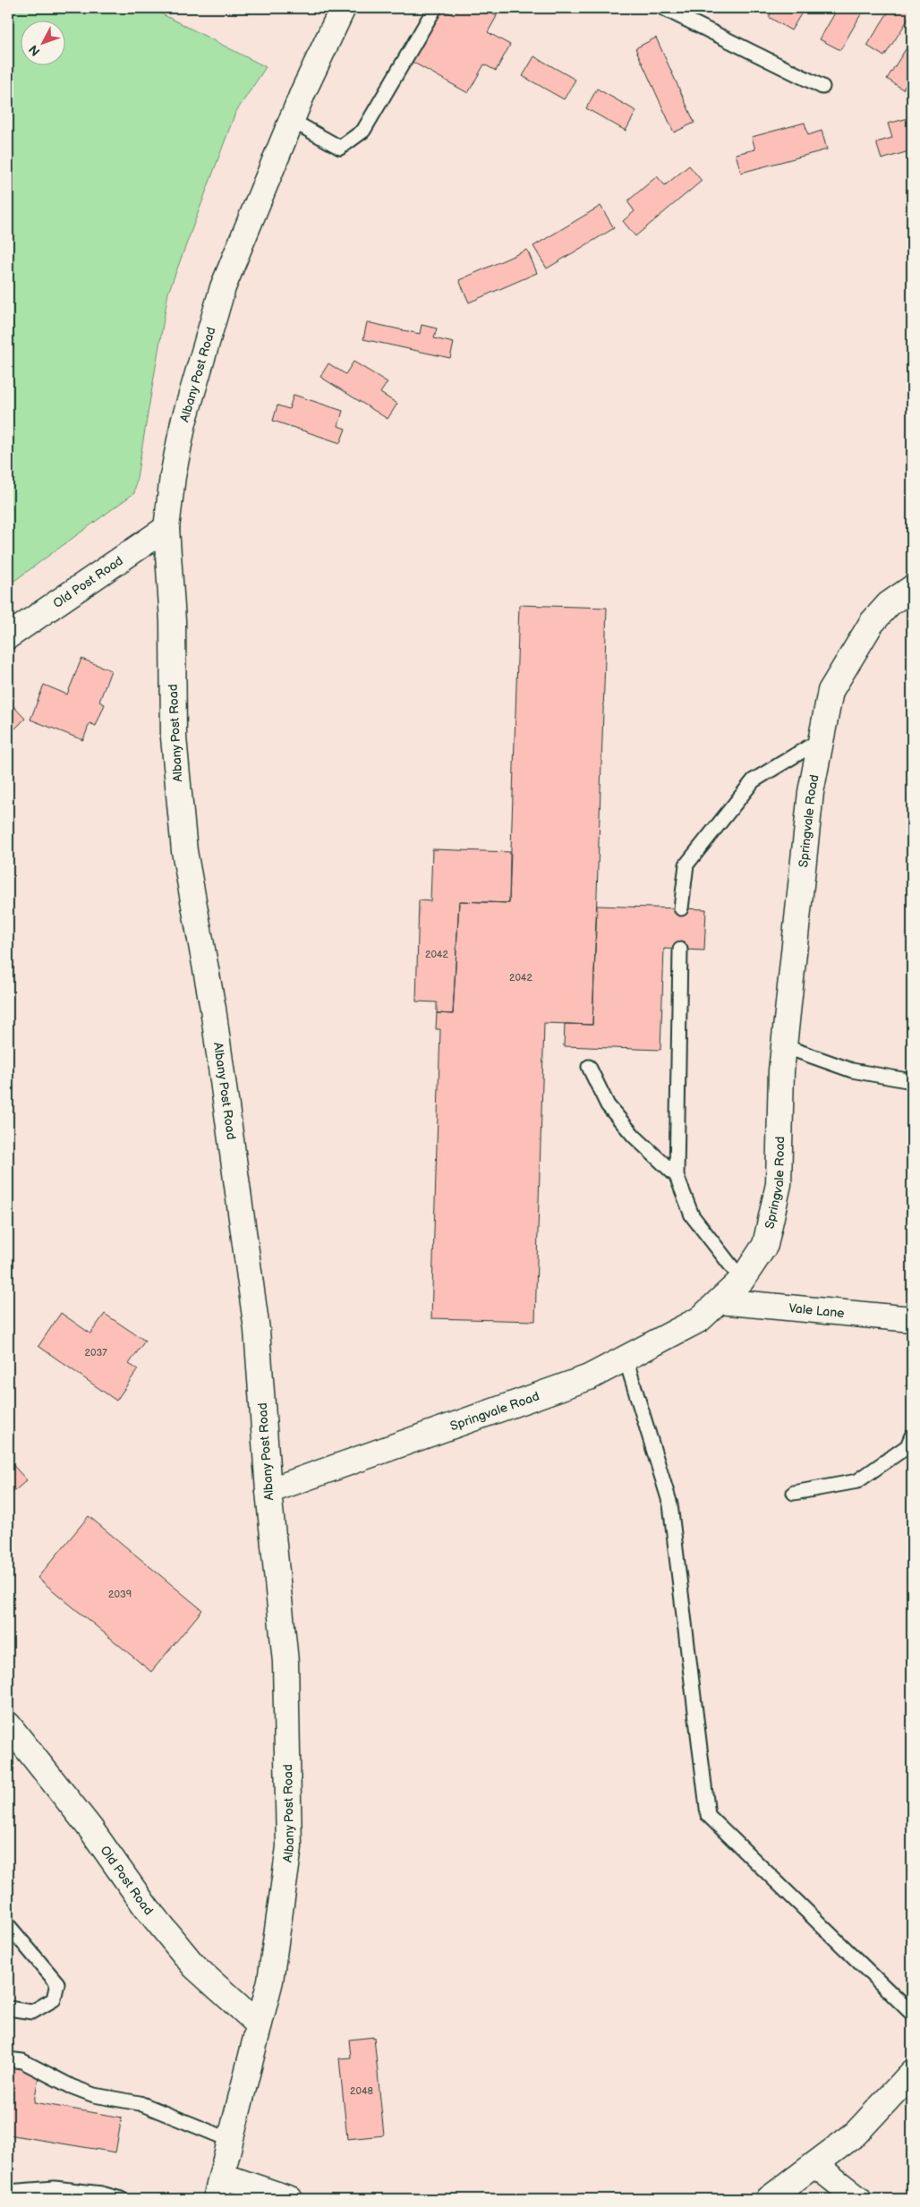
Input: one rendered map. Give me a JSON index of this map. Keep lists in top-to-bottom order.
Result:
{
  "streets": {
    "street": [
      "Albany Post Road",
      "Old Post Road",
      "Springvale Road",
      "Vale Lane"
    ]
  },
  "crossings": [
    ["Albany Post Road", "Old Post Road"],
    ["Albany Post Road", "Springvale Road"],
    ["Springvale Road", "Vale Lane"]
  ],
  "house_numbers": [
    "2042",
    "2042",
    "2037",
    "2039",
    "2048"
  ],
  "north": "bottom left"
}
